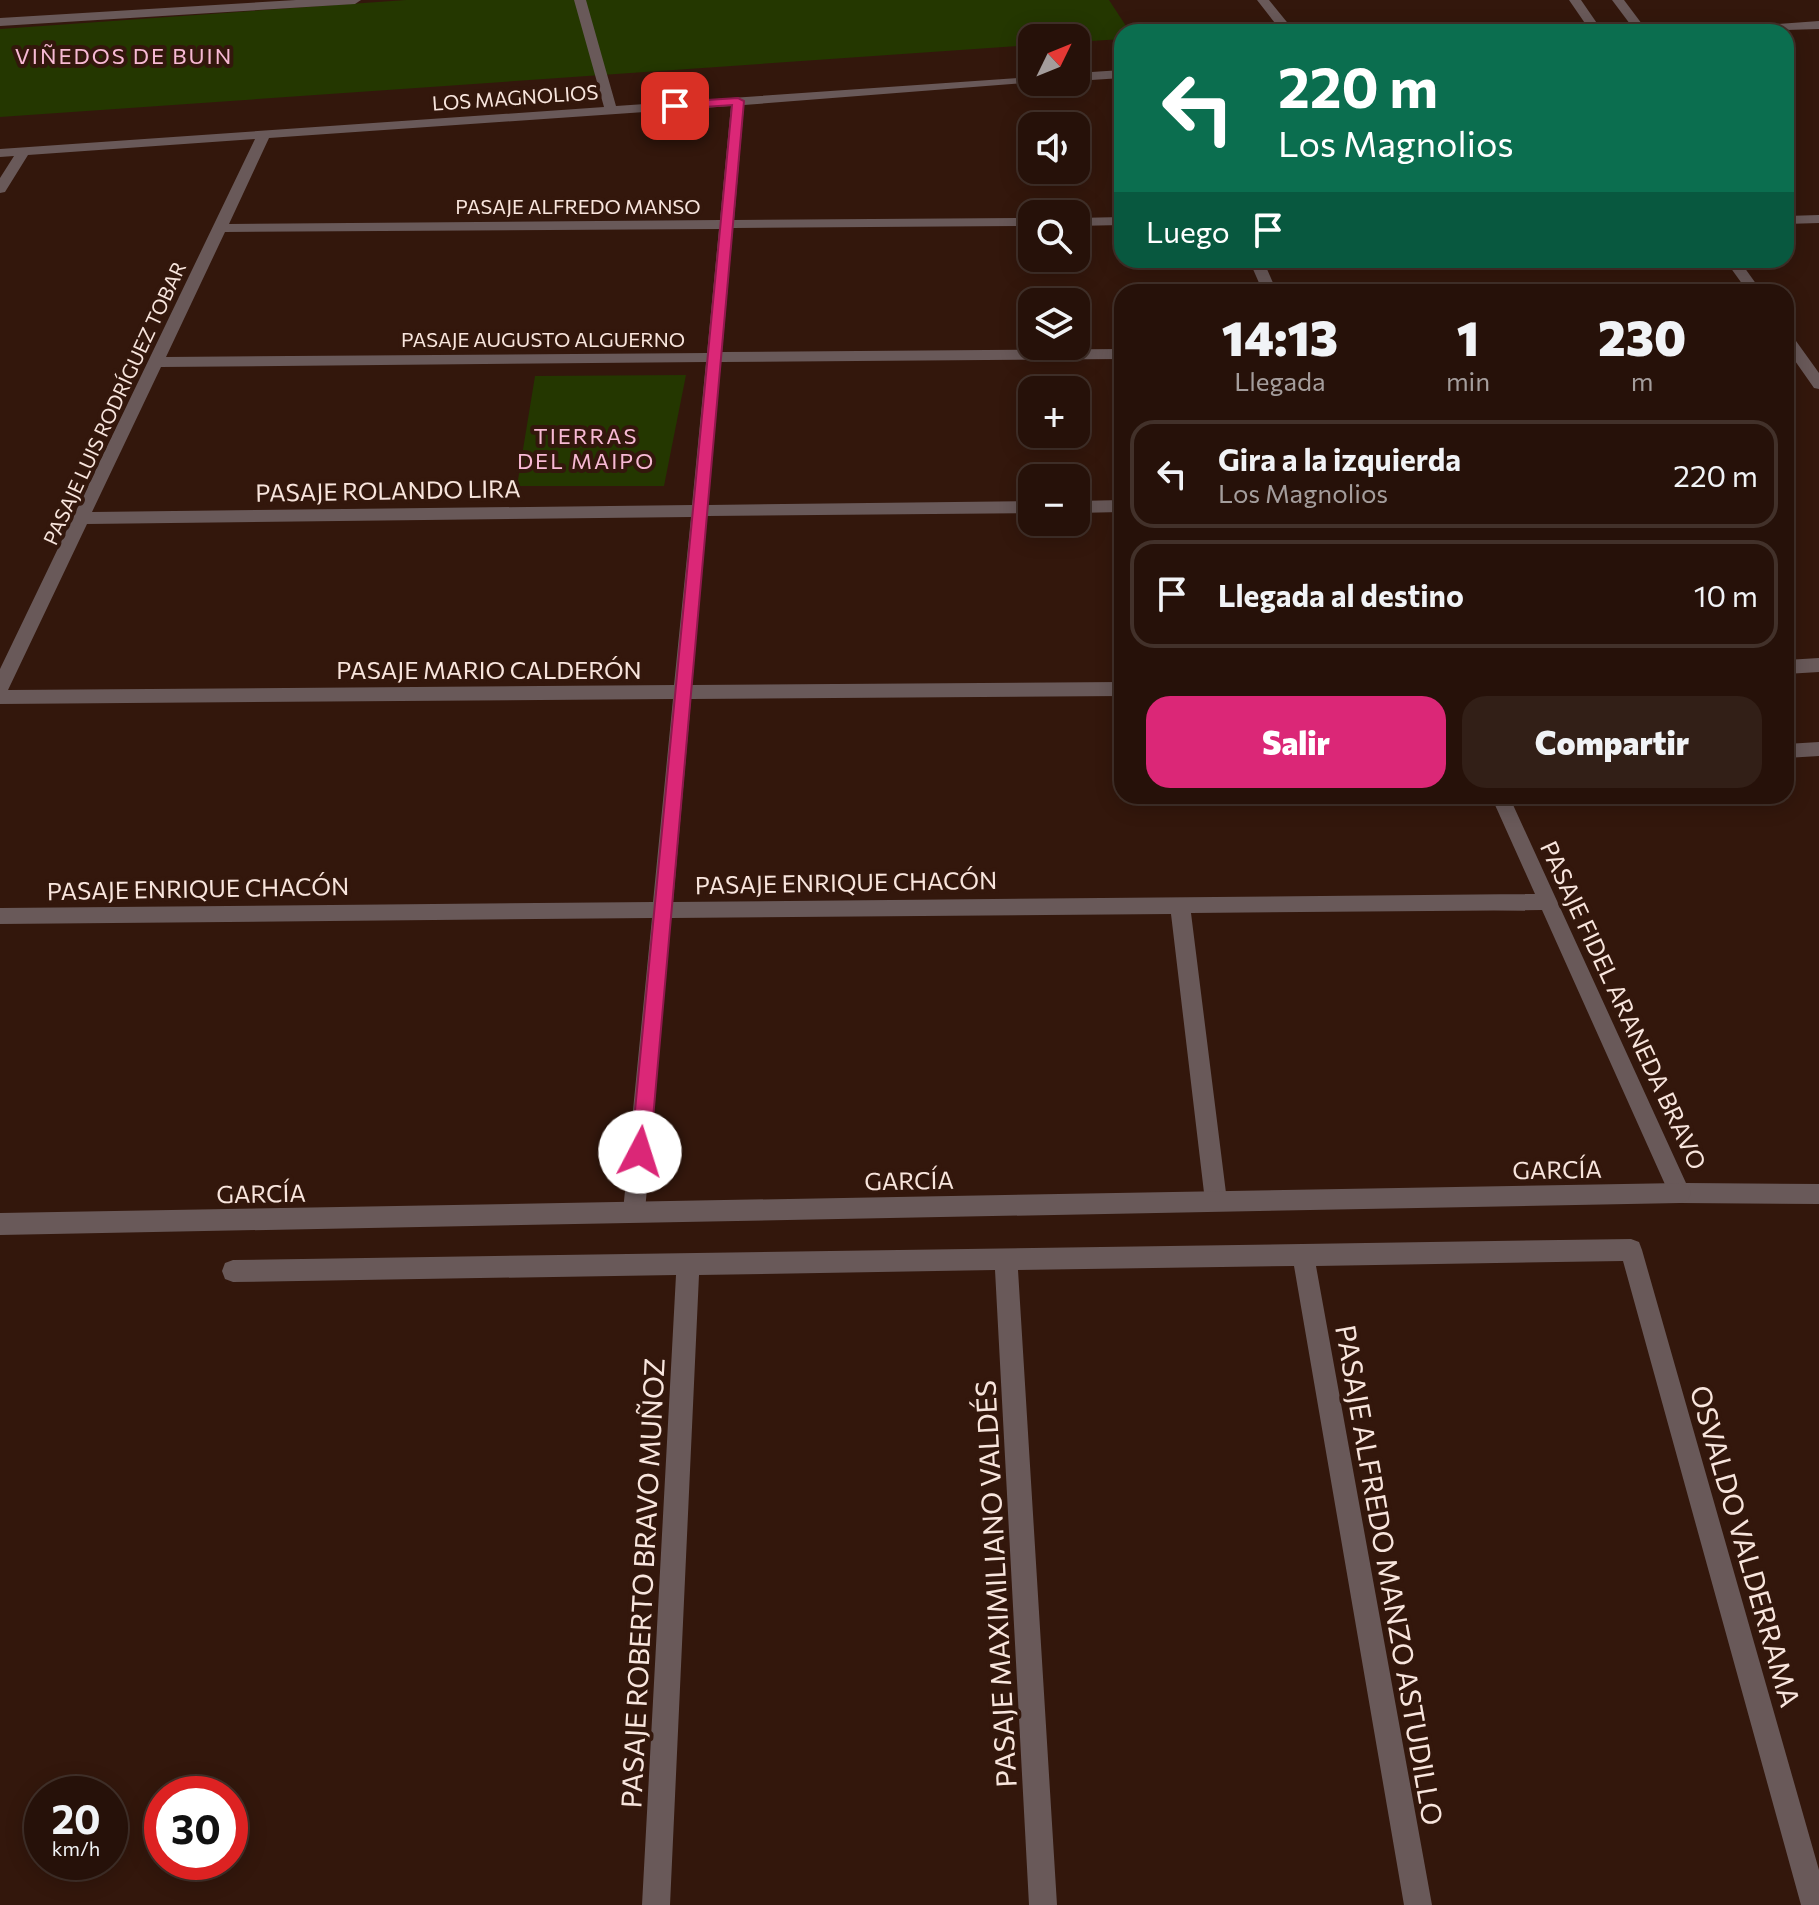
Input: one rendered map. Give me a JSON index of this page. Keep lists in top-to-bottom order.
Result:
{
  "streets": {
    "street": [
      "LOS MAGNOLIOS",
      "PASAJE ALFREDO MANSO",
      "PASAJE AUGUSTO ALGUERNO",
      "PASAJE LUIS RODRÍGUEZ TOBAR",
      "PASAJE ROLANDO LIRA",
      "PASAJE MARIO CALDERÓN",
      "PASAJE ENRIQUE CHACÓN",
      "PASAJE FIDEL ARANEDA BRAVO",
      "GARCÍA",
      "OSVALDO VALDERRAMA",
      "PASAJE ALFREDO MANZO ASTUDILLO",
      "PASAJE ROBERTO BRAVO MUÑOZ",
      "PASAJE MAXIMILIANO VALDÉS"
    ]
  },
  "crossings": [
    ["LOS MAGNOLIOS", "PASAJE LUIS RODRÍGUEZ TOBAR"],
    ["PASAJE ALFREDO MANSO", "PASAJE LUIS RODRÍGUEZ TOBAR"],
    ["PASAJE AUGUSTO ALGUERNO", "PASAJE LUIS RODRÍGUEZ TOBAR"],
    ["PASAJE LUIS RODRÍGUEZ TOBAR", "PASAJE ROLANDO LIRA"],
    ["PASAJE ENRIQUE CHACÓN", "PASAJE FIDEL ARANEDA BRAVO"],
    ["PASAJE FIDEL ARANEDA BRAVO", "GARCÍA"],
    ["OSVALDO VALDERRAMA", "PASAJE ALFREDO MANZO ASTUDILLO"]
  ],
  "districts": ["VIÑEDOS DE BUIN", "TIERRAS DEL MAIPO"],
  "north": "top right",
  "page": {
    "map_buttons": ["+", "−"],
    "turn": ["220 m", "Los Magnolios"],
    "then": "Luego",
    "eta": [
      "14:13",
      "Llegada",
      "1",
      "min",
      "230",
      "m"
    ],
    "list": [
      {
        "name": "Gira a la izquierda",
        "note": "Los Magnolios",
        "value": "220 m"
      },
      {
        "name": "Llegada al destino",
        "value": "10 m"
      }
    ],
    "buttons": ["Salir", "Compartir"],
    "speed": "20 km/h",
    "limit": "30"
  }
}
